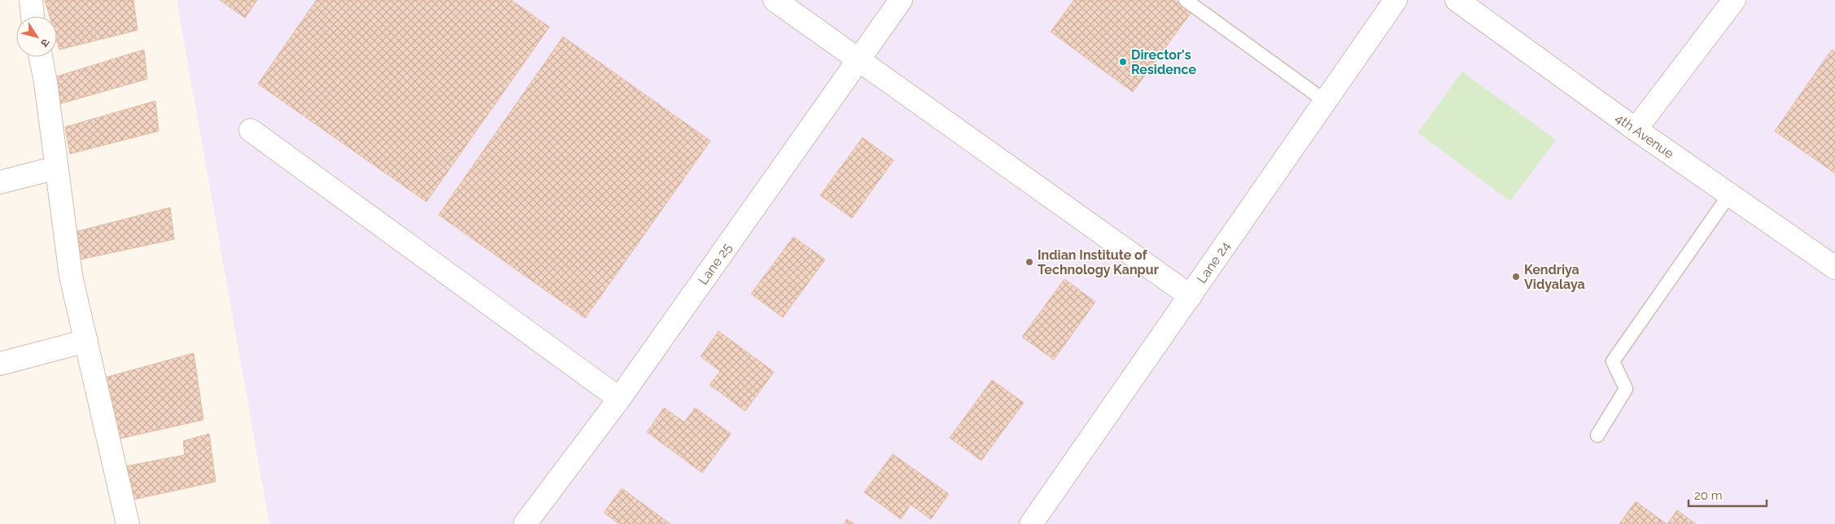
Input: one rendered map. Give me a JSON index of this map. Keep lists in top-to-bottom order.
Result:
{
  "streets": {
    "street": ["4th Avenue", "Lane 24", "Lane 25"]
  },
  "places": ["Director's Residence", "Indian Institute of Technology Kanpur", "Kendriya Vidyalaya"],
  "scale_bar": "20 m",
  "north": "bottom right"
}
